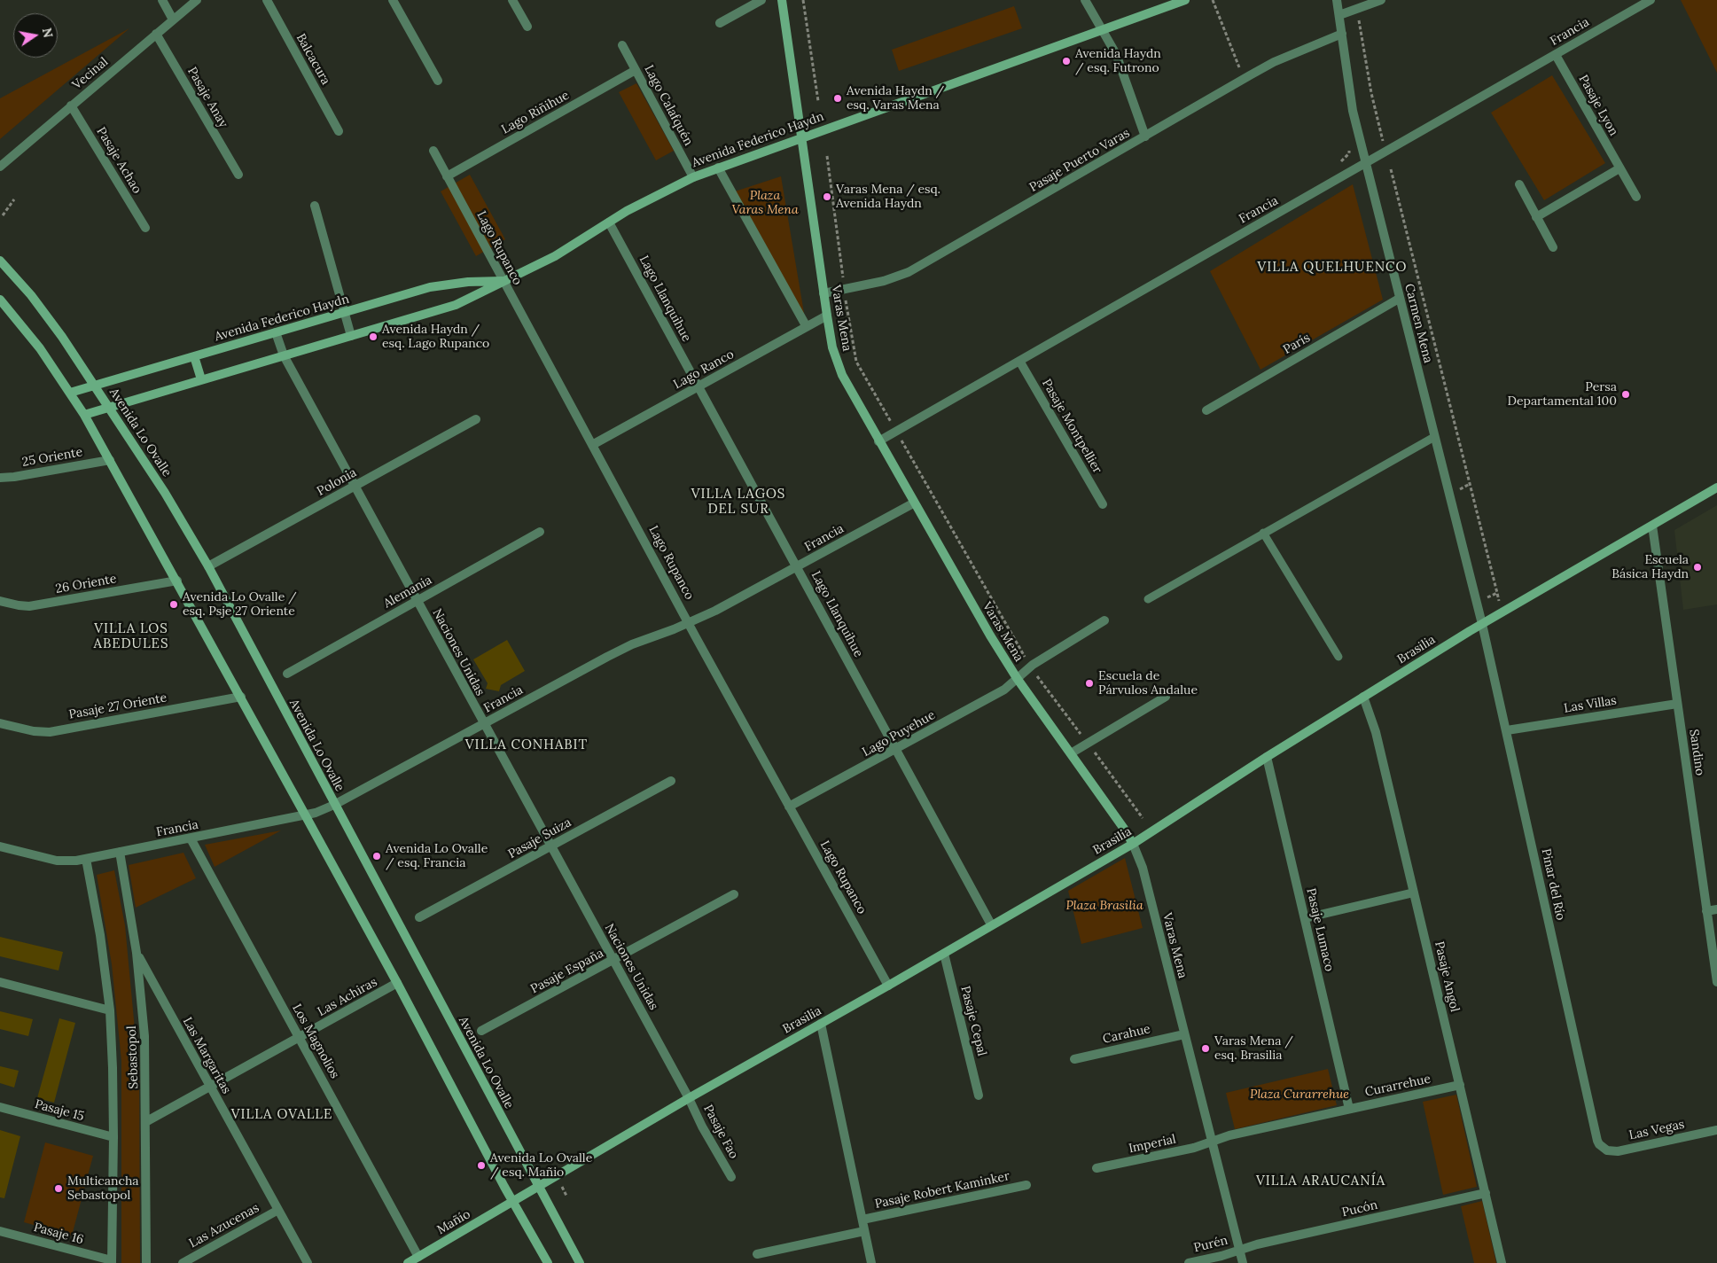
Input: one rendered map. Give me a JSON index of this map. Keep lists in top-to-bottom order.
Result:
{
  "streets": {
    "street": [
      "Francia",
      "Balcacura",
      "Vecinal",
      "Pasaje Anay",
      "Lago Calafquén",
      "Pasaje Lyon",
      "Lago Riñihue",
      "Avenida Federico Haydn",
      "Pasaje Achao",
      "Pasaje Puerto Varas",
      "Lago Rupanco",
      "Lago Llanquihue",
      "Varas Mena",
      "Carmen Mena",
      "París",
      "Lago Ranco",
      "Pasaje Montpellier",
      "Avenida Lo Ovalle",
      "25 Oriente",
      "Polonia",
      "26 Oriente",
      "Alemania",
      "Brasilia",
      "Naciones Unidas",
      "Las Villas",
      "Pasaje 27 Oriente",
      "Lago Puyehue",
      "Sandino",
      "Pasaje Suiza",
      "Pinar del Río",
      "Pasaje Lumaco",
      "Pasaje España",
      "Pasaje Angol",
      "Las Achiras",
      "Pasaje Cepal",
      "Carahue",
      "Los Magnolios",
      "Las Margaritas",
      "Sebastopol",
      "Curarrehue",
      "Pasaje 15",
      "Las Vegas",
      "Pasaje Fao",
      "Imperial",
      "Pasaje Robert Kaminker",
      "Pucón",
      "Mañío",
      "Las Azucenas",
      "Pasaje 16",
      "Purén"
    ]
  },
  "crossings": [
    ["Francia", "Pasaje Lyon"],
    ["Francia", "Lago Rupanco"],
    ["Francia", "Lago Llanquihue"],
    ["Francia", "Varas Mena"],
    ["Francia", "Carmen Mena"],
    ["Francia", "Pasaje Montpellier"],
    ["Francia", "Avenida Lo Ovalle"],
    ["Francia", "Naciones Unidas"],
    ["Francia", "Los Magnolios"],
    ["Francia", "Sebastopol"],
    ["Vecinal", "Pasaje Anay"],
    ["Vecinal", "Pasaje Achao"],
    ["Lago Calafquén", "Lago Riñihue"],
    ["Lago Calafquén", "Avenida Federico Haydn"],
    ["Lago Riñihue", "Lago Rupanco"],
    ["Avenida Federico Haydn", "Lago Rupanco"],
    ["Avenida Federico Haydn", "Lago Llanquihue"],
    ["Avenida Federico Haydn", "Varas Mena"],
    ["Avenida Federico Haydn", "Avenida Lo Ovalle"],
    ["Avenida Federico Haydn", "Naciones Unidas"],
    ["Pasaje Puerto Varas", "Varas Mena"],
    ["Pasaje Puerto Varas", "Carmen Mena"],
    ["Lago Rupanco", "Lago Ranco"],
    ["Lago Rupanco", "Brasilia"],
    ["Lago Rupanco", "Lago Puyehue"],
    ["Lago Llanquihue", "Lago Ranco"],
    ["Lago Llanquihue", "Brasilia"],
    ["Lago Llanquihue", "Lago Puyehue"],
    ["Varas Mena", "Lago Ranco"],
    ["Varas Mena", "Brasilia"],
    ["Varas Mena", "Lago Puyehue"],
    ["Varas Mena", "Carahue"],
    ["Varas Mena", "Curarrehue"],
    ["Varas Mena", "Imperial"],
    ["Varas Mena", "Pucón"],
    ["Varas Mena", "Purén"],
    ["Carmen Mena", "París"],
    ["Carmen Mena", "Brasilia"],
    ["Carmen Mena", "Pinar del Río"],
    ["Avenida Lo Ovalle", "Polonia"],
    ["Avenida Lo Ovalle", "Brasilia"],
    ["Polonia", "Naciones Unidas"],
    ["Alemania", "Naciones Unidas"],
    ["Brasilia", "Naciones Unidas"],
    ["Brasilia", "Sandino"],
    ["Brasilia", "Pinar del Río"],
    ["Brasilia", "Pasaje Lumaco"],
    ["Brasilia", "Pasaje Angol"],
    ["Brasilia", "Pasaje Cepal"],
    ["Brasilia", "Pasaje Fao"],
    ["Brasilia", "Mañío"],
    ["Naciones Unidas", "Pasaje Suiza"],
    ["Naciones Unidas", "Pasaje España"],
    ["Naciones Unidas", "Pasaje Fao"],
    ["Las Villas", "Sandino"],
    ["Las Villas", "Pinar del Río"],
    ["Pinar del Río", "Las Vegas"],
    ["Pasaje Lumaco", "Curarrehue"],
    ["Pasaje Angol", "Curarrehue"],
    ["Pasaje Angol", "Pucón"],
    ["Las Achiras", "Los Magnolios"],
    ["Las Achiras", "Las Margaritas"],
    ["Las Achiras", "Sebastopol"],
    ["Los Magnolios", "Mañío"],
    ["Las Margaritas", "Sebastopol"],
    ["Las Margaritas", "Las Azucenas"],
    ["Sebastopol", "Pasaje 15"],
    ["Sebastopol", "Pasaje 16"],
    ["Curarrehue", "Imperial"],
    ["Pucón", "Purén"]
  ],
  "districts": [
    "VILLA QUELHUENCO",
    "VILLA LAGOS DEL SUR",
    "VILLA LOS ABEDULES",
    "VILLA CONHABIT",
    "VILLA OVALLE",
    "VILLA ARAUCANÍA"
  ],
  "parks": ["Plaza Varas Mena", "Plaza Brasilia", "Plaza Curarrehue"],
  "places": [
    "Avenida Haydn / esq. Futrono",
    "Avenida Haydn / esq. Varas Mena",
    "Varas Mena / esq. Avenida Haydn",
    "Avenida Haydn / esq. Lago Rupanco",
    "Persa Departamental 100",
    "Escuela Básica Haydn",
    "Avenida Lo Ovalle / esq. Psje 27 Oriente",
    "Escuela de Párvulos Andalue",
    "Avenida Lo Ovalle / esq. Francia",
    "Varas Mena / esq. Brasilia",
    "Avenida Lo Ovalle / esq. Mañio",
    "Multicancha Sebastopol"
  ],
  "north": "right"
}
